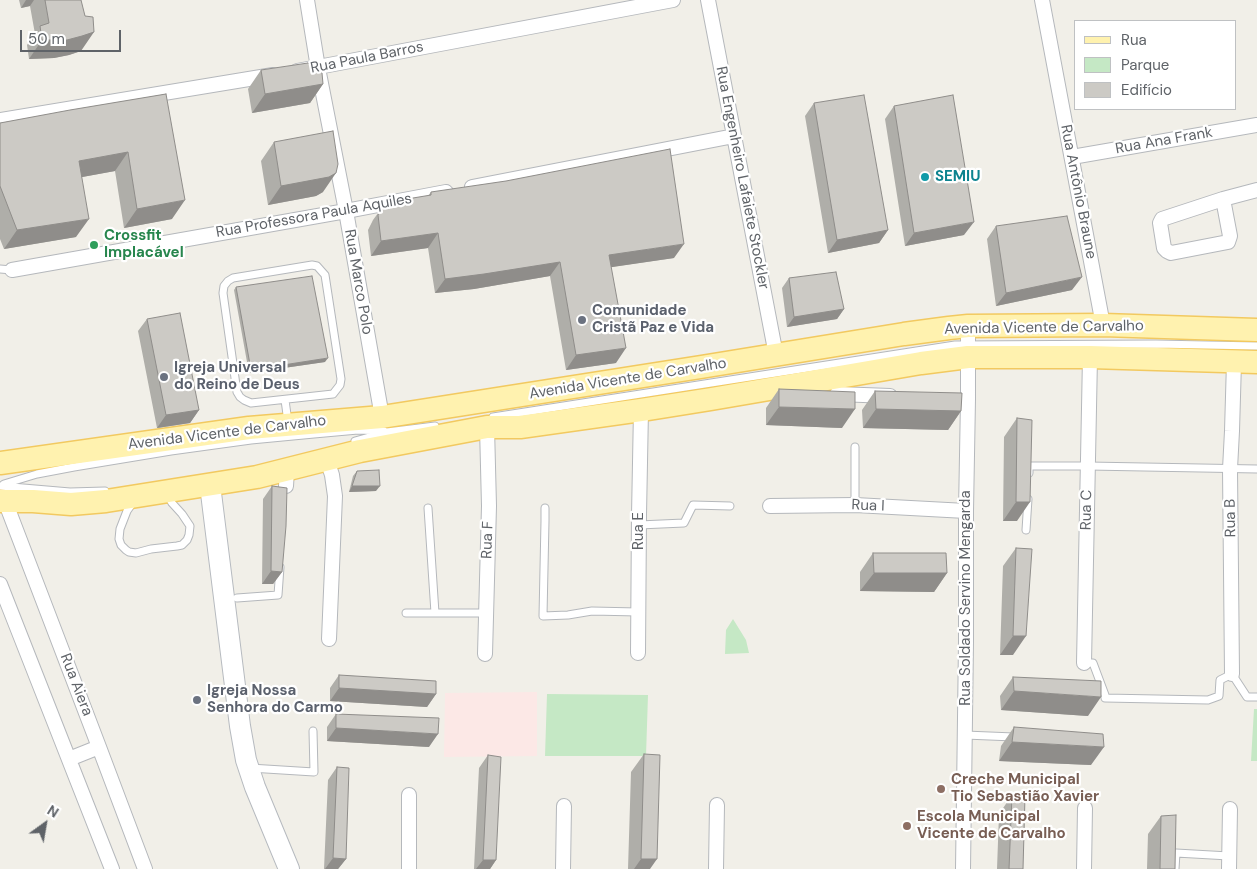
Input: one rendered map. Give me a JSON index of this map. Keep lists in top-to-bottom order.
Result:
{
  "streets": {
    "main road": ["Avenida Vicente de Carvalho"],
    "street": [
      "Rua Paula Barros",
      "Rua Ana Frank",
      "Rua Engenheiro Lafaiete Stockler",
      "Rua Antônio Braune",
      "Rua Professora Paula Aquiles",
      "Rua Marco Polo",
      "Rua I",
      "Rua C",
      "Rua B",
      "Rua E",
      "Rua F",
      "Rua Soldado Servino Mengarda",
      "Rua Aiera"
    ]
  },
  "crossings": [
    ["Rua Paula Barros", "Rua Marco Polo"],
    ["Rua Ana Frank", "Rua Antônio Braune"],
    ["Rua Engenheiro Lafaiete Stockler", "Rua Professora Paula Aquiles"],
    ["Rua Engenheiro Lafaiete Stockler", "Avenida Vicente de Carvalho"],
    ["Rua Antônio Braune", "Avenida Vicente de Carvalho"],
    ["Rua Professora Paula Aquiles", "Rua Marco Polo"],
    ["Rua Marco Polo", "Avenida Vicente de Carvalho"],
    ["Avenida Vicente de Carvalho", "Rua C"],
    ["Avenida Vicente de Carvalho", "Rua B"],
    ["Avenida Vicente de Carvalho", "Rua E"],
    ["Avenida Vicente de Carvalho", "Rua F"],
    ["Avenida Vicente de Carvalho", "Rua Soldado Servino Mengarda"],
    ["Avenida Vicente de Carvalho", "Rua Aiera"],
    ["Rua I", "Rua Soldado Servino Mengarda"]
  ],
  "places": [
    "SEMIU",
    "Crossfit Implacável",
    "Comunidade Cristã Paz e Vida",
    "Igreja Universal do Reino de Deus",
    "Igreja Nossa Senhora do Carmo",
    "Creche Municipal Tio Sebastião Xavier",
    "Escola Municipal Vicente de Carvalho"
  ],
  "legend": ["Rua", "Parque", "Edifício"],
  "scale_bar": "50 m",
  "north": "top right"
}
